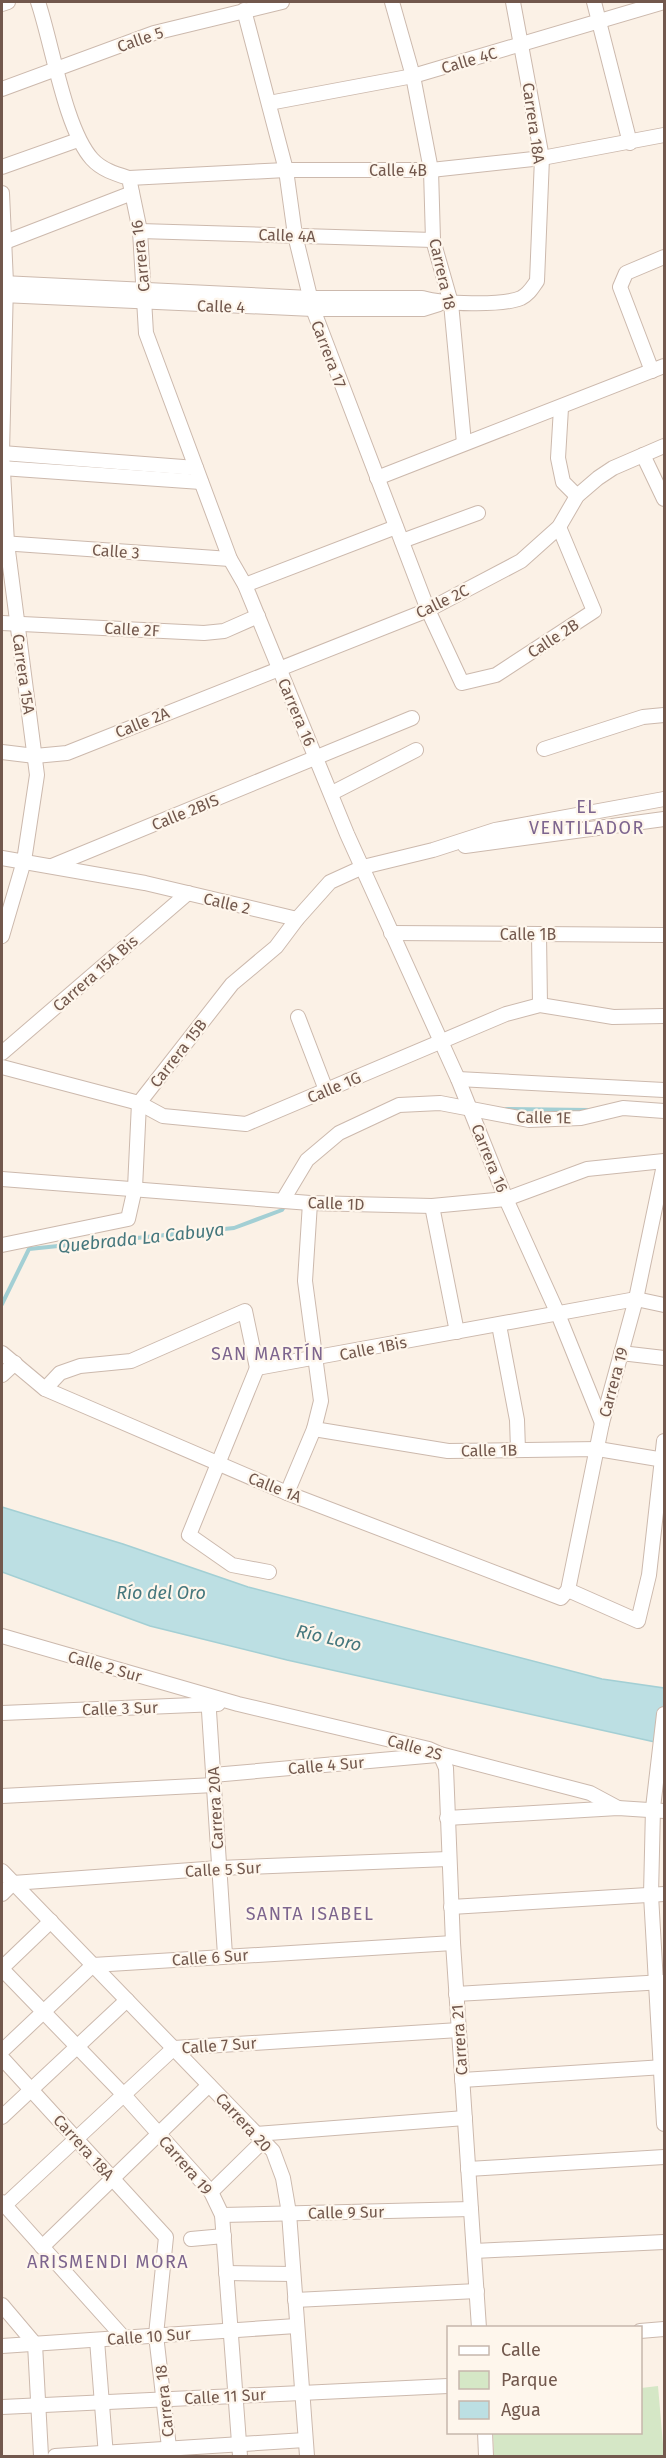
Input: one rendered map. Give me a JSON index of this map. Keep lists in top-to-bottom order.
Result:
{
  "streets": {
    "street": [
      "Calle 5",
      "Calle 4C",
      "Carrera 18A",
      "Calle 4B",
      "Calle 4A",
      "Carrera 16",
      "Carrera 18",
      "Calle 4",
      "Carrera 17",
      "Calle 3",
      "Calle 2C",
      "Calle 2F",
      "Calle 2B",
      "Carrera 15A",
      "Calle 2A",
      "Calle 2BIS",
      "Calle 2",
      "Calle 1B",
      "Carrera 15A Bis",
      "Carrera 15B",
      "Calle 1G",
      "Calle 1E",
      "Calle 1D",
      "Calle 1Bis",
      "Carrera 19",
      "Calle 1A",
      "Calle 2 Sur",
      "Calle 3 Sur",
      "Calle 2S",
      "Calle 4 Sur",
      "Carrera 20A",
      "Calle 5 Sur",
      "Calle 6 Sur",
      "Carrera 21",
      "Calle 7 Sur",
      "Carrera 20",
      "Calle 9 Sur",
      "Calle 10 Sur",
      "Calle 11 Sur"
    ]
  },
  "crossings": [
    ["Calle 5", "Carrera 17"],
    ["Calle 4C", "Carrera 18A"],
    ["Calle 4C", "Carrera 18"],
    ["Calle 4C", "Carrera 17"],
    ["Carrera 18A", "Calle 4B"],
    ["Carrera 18A", "Carrera 18"],
    ["Carrera 18A", "Calle 4"],
    ["Carrera 18A", "Calle 7 Sur"],
    ["Calle 4B", "Carrera 16"],
    ["Calle 4B", "Carrera 18"],
    ["Calle 4B", "Carrera 17"],
    ["Calle 4A", "Carrera 16"],
    ["Calle 4A", "Carrera 18"],
    ["Calle 4A", "Carrera 17"],
    ["Carrera 16", "Calle 4"],
    ["Carrera 16", "Calle 3"],
    ["Carrera 16", "Calle 2C"],
    ["Carrera 16", "Calle 2F"],
    ["Carrera 16", "Calle 2A"],
    ["Carrera 16", "Calle 2BIS"],
    ["Carrera 16", "Calle 1B"],
    ["Carrera 16", "Calle 1G"],
    ["Carrera 16", "Calle 1E"],
    ["Carrera 16", "Calle 1D"],
    ["Carrera 16", "Calle 1Bis"],
    ["Carrera 16", "Carrera 19"],
    ["Carrera 18", "Calle 4"],
    ["Carrera 18", "Calle 10 Sur"],
    ["Carrera 18", "Calle 11 Sur"],
    ["Calle 4", "Carrera 17"],
    ["Calle 4", "Carrera 15A"],
    ["Carrera 17", "Calle 2C"],
    ["Carrera 17", "Calle 2B"],
    ["Calle 3", "Carrera 15A"],
    ["Calle 2C", "Calle 2B"],
    ["Calle 2C", "Calle 2A"],
    ["Calle 2F", "Carrera 15A"],
    ["Carrera 15A", "Calle 2A"],
    ["Carrera 15A", "Calle 2"],
    ["Calle 2BIS", "Calle 2"],
    ["Calle 2", "Carrera 15A Bis"],
    ["Calle 2", "Carrera 15B"],
    ["Calle 1B", "Carrera 19"],
    ["Calle 1B", "Calle 1A"],
    ["Carrera 15B", "Calle 1G"],
    ["Carrera 15B", "Calle 1D"],
    ["Calle 1E", "Calle 1D"],
    ["Calle 1D", "Carrera 19"],
    ["Calle 1Bis", "Carrera 19"],
    ["Carrera 19", "Calle 1A"],
    ["Carrera 19", "Calle 7 Sur"],
    ["Carrera 19", "Calle 9 Sur"],
    ["Carrera 19", "Calle 10 Sur"],
    ["Carrera 19", "Calle 11 Sur"],
    ["Calle 2 Sur", "Calle 3 Sur"],
    ["Calle 2 Sur", "Calle 2S"],
    ["Calle 2 Sur", "Carrera 20A"],
    ["Calle 3 Sur", "Calle 2S"],
    ["Calle 3 Sur", "Carrera 20A"],
    ["Calle 2S", "Calle 4 Sur"],
    ["Calle 2S", "Carrera 20A"],
    ["Calle 2S", "Carrera 21"],
    ["Calle 4 Sur", "Carrera 20A"],
    ["Calle 4 Sur", "Carrera 21"],
    ["Carrera 20A", "Calle 5 Sur"],
    ["Carrera 20A", "Calle 6 Sur"],
    ["Calle 5 Sur", "Carrera 21"],
    ["Calle 5 Sur", "Carrera 20"],
    ["Calle 6 Sur", "Carrera 21"],
    ["Calle 6 Sur", "Carrera 20"],
    ["Carrera 21", "Calle 7 Sur"],
    ["Carrera 21", "Calle 9 Sur"],
    ["Calle 7 Sur", "Carrera 20"],
    ["Carrera 20", "Calle 9 Sur"],
    ["Carrera 20", "Calle 10 Sur"],
    ["Carrera 20", "Calle 11 Sur"]
  ],
  "districts": [
    "EL VENTILADOR",
    "SAN MARTÍN",
    "SANTA ISABEL",
    "ARISMENDI MORA"
  ],
  "water": ["Quebrada La Cabuya", "Río del Oro", "Río Loro"],
  "legend": ["Calle", "Parque", "Agua"]
}
